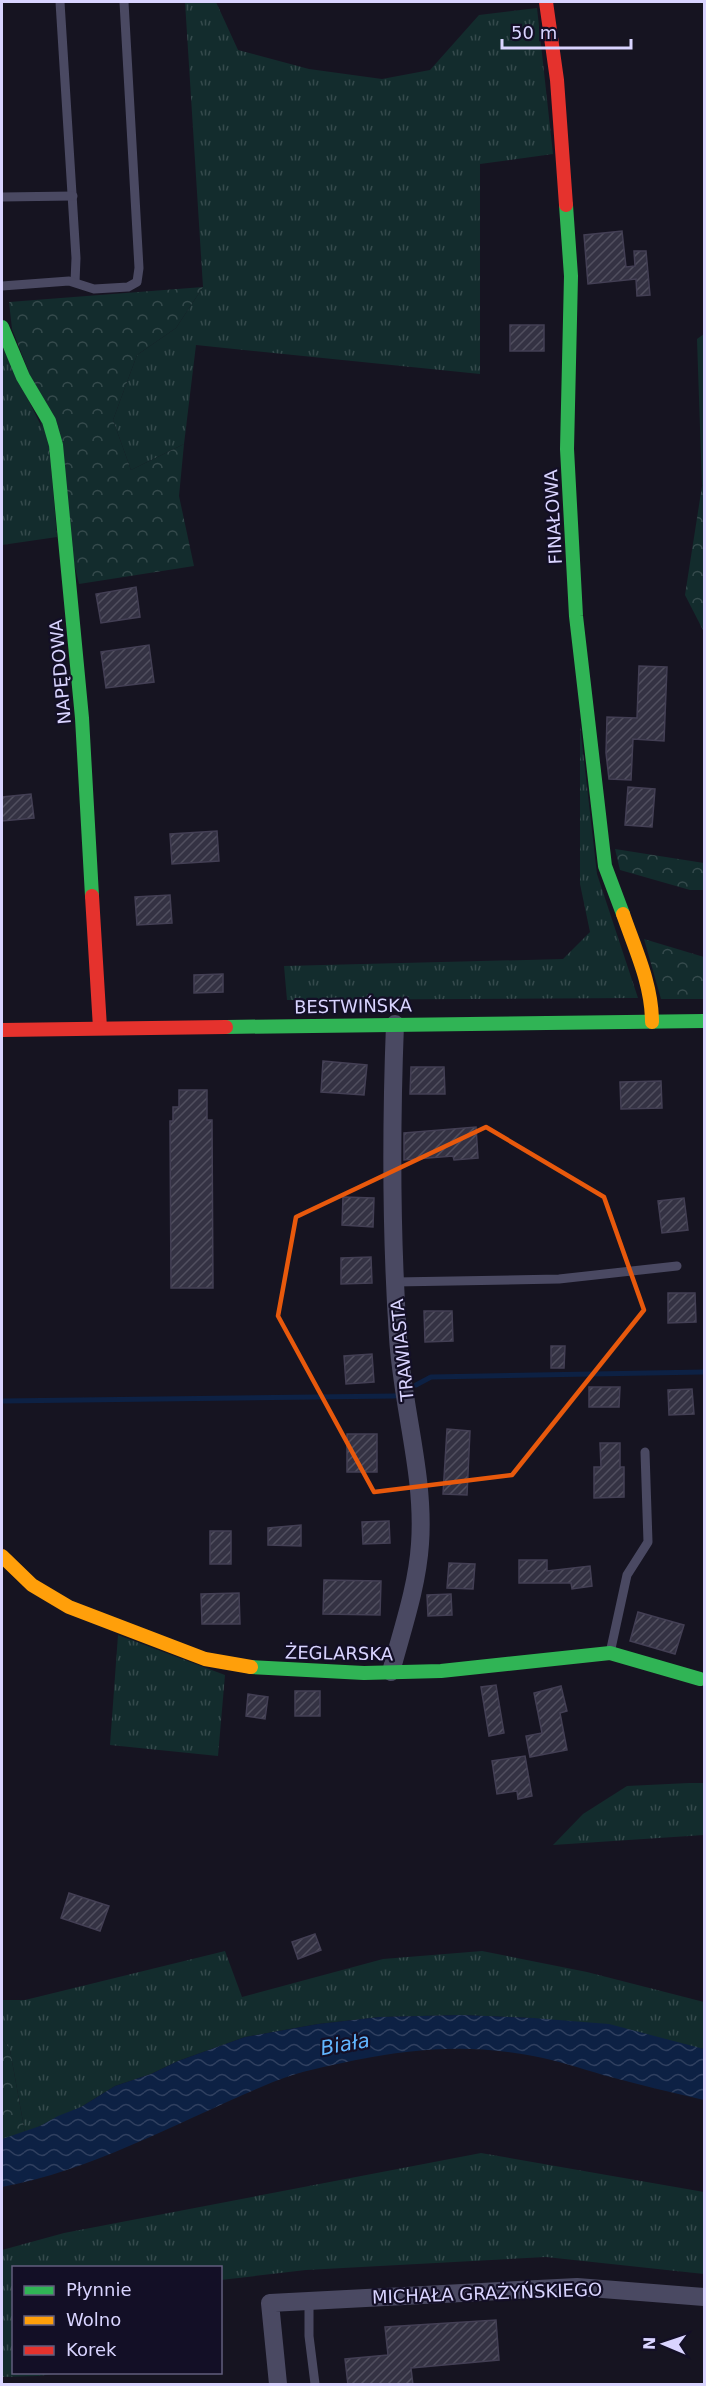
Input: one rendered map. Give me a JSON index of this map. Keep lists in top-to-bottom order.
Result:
{
  "streets": {
    "street": [
      "FINAŁOWA",
      "NAPĘDOWA",
      "BESTWIŃSKA",
      "TRAWIASTA",
      "ŻEGLARSKA",
      "MICHAŁA GRAŻYŃSKIEGO"
    ]
  },
  "crossings": [
    ["FINAŁOWA", "BESTWIŃSKA"],
    ["NAPĘDOWA", "BESTWIŃSKA"],
    ["BESTWIŃSKA", "TRAWIASTA"],
    ["TRAWIASTA", "ŻEGLARSKA"]
  ],
  "water": ["Biała"],
  "legend": ["Płynnie", "Wolno", "Korek"],
  "scale_bar": "50 m",
  "north": "left"
}
